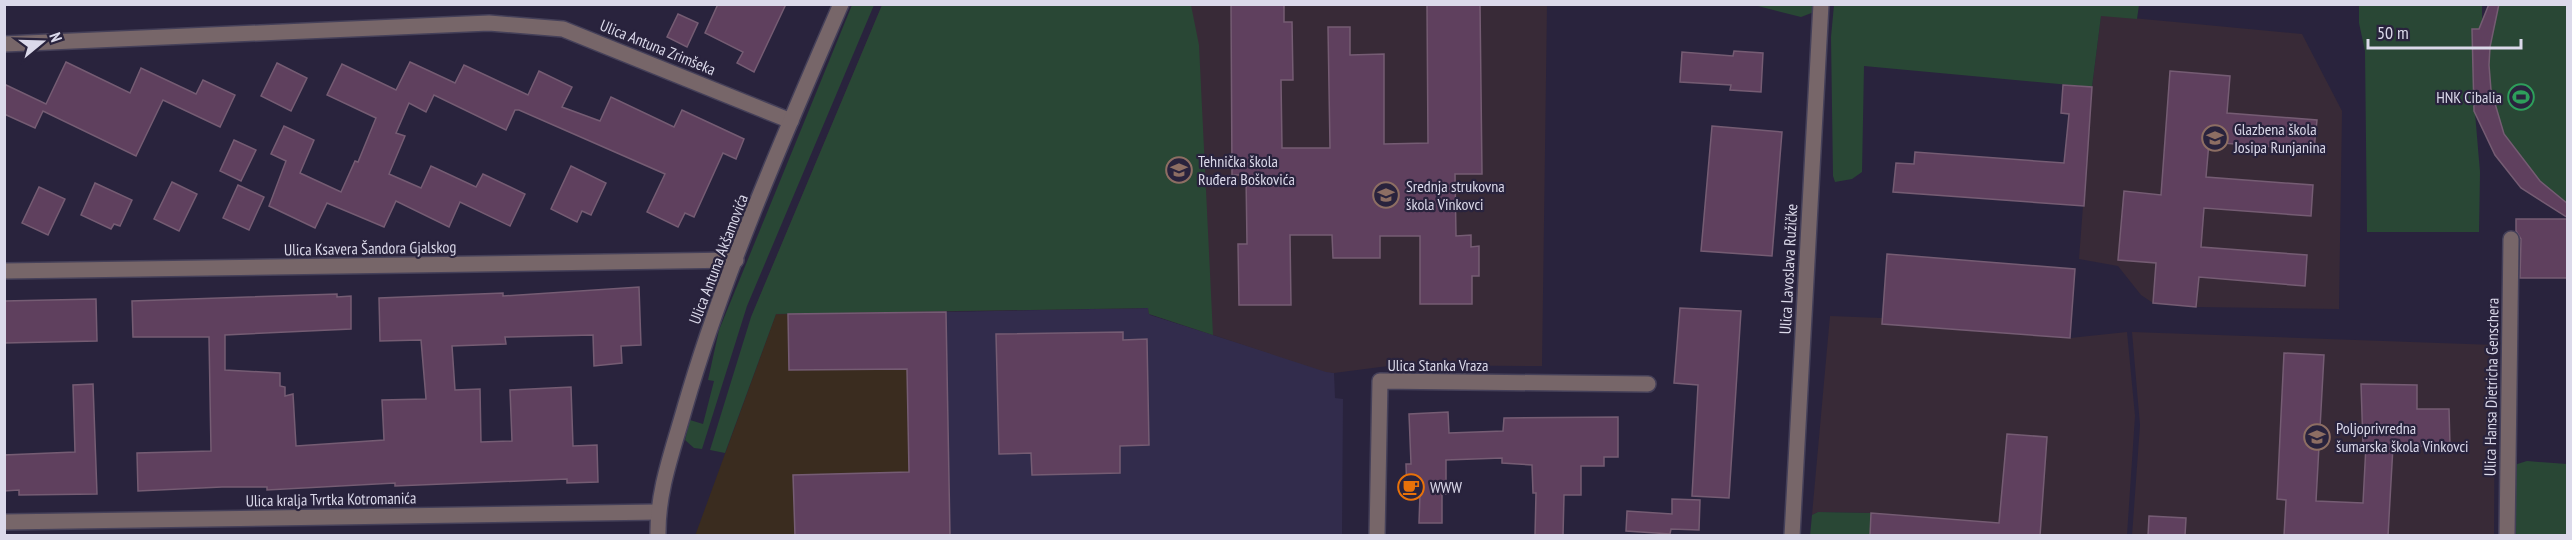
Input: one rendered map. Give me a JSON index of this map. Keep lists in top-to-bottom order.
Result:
{
  "streets": {
    "street": [
      "Ulica Antuna Zrimšeka",
      "Ulica Ksavera Šandora Gjalskog",
      "Ulica Antuna Akšamovića",
      "Ulica Lavoslava Ružičke",
      "Ulica Stanka Vraza",
      "Ulica Hansa Dietricha Genschera",
      "Ulica kralja Tvrtka Kotromanića"
    ]
  },
  "crossings": [
    ["Ulica Antuna Zrimšeka", "Ulica Antuna Akšamovića"],
    ["Ulica Ksavera Šandora Gjalskog", "Ulica Antuna Akšamovića"],
    ["Ulica Antuna Akšamovića", "Ulica kralja Tvrtka Kotromanića"]
  ],
  "places": {
    "sports": ["HNK Cibalia"],
    "school or university": [
      "Glazbena škola Josipa Runjanina",
      "Tehnička škola Ruđera Boškovića",
      "Srednja strukovna škola Vinkovci",
      "Poljoprivredna šumarska škola Vinkovci"
    ],
    "cafe": ["WWW"]
  },
  "scale_bar": "50 m",
  "north": "right"
}
